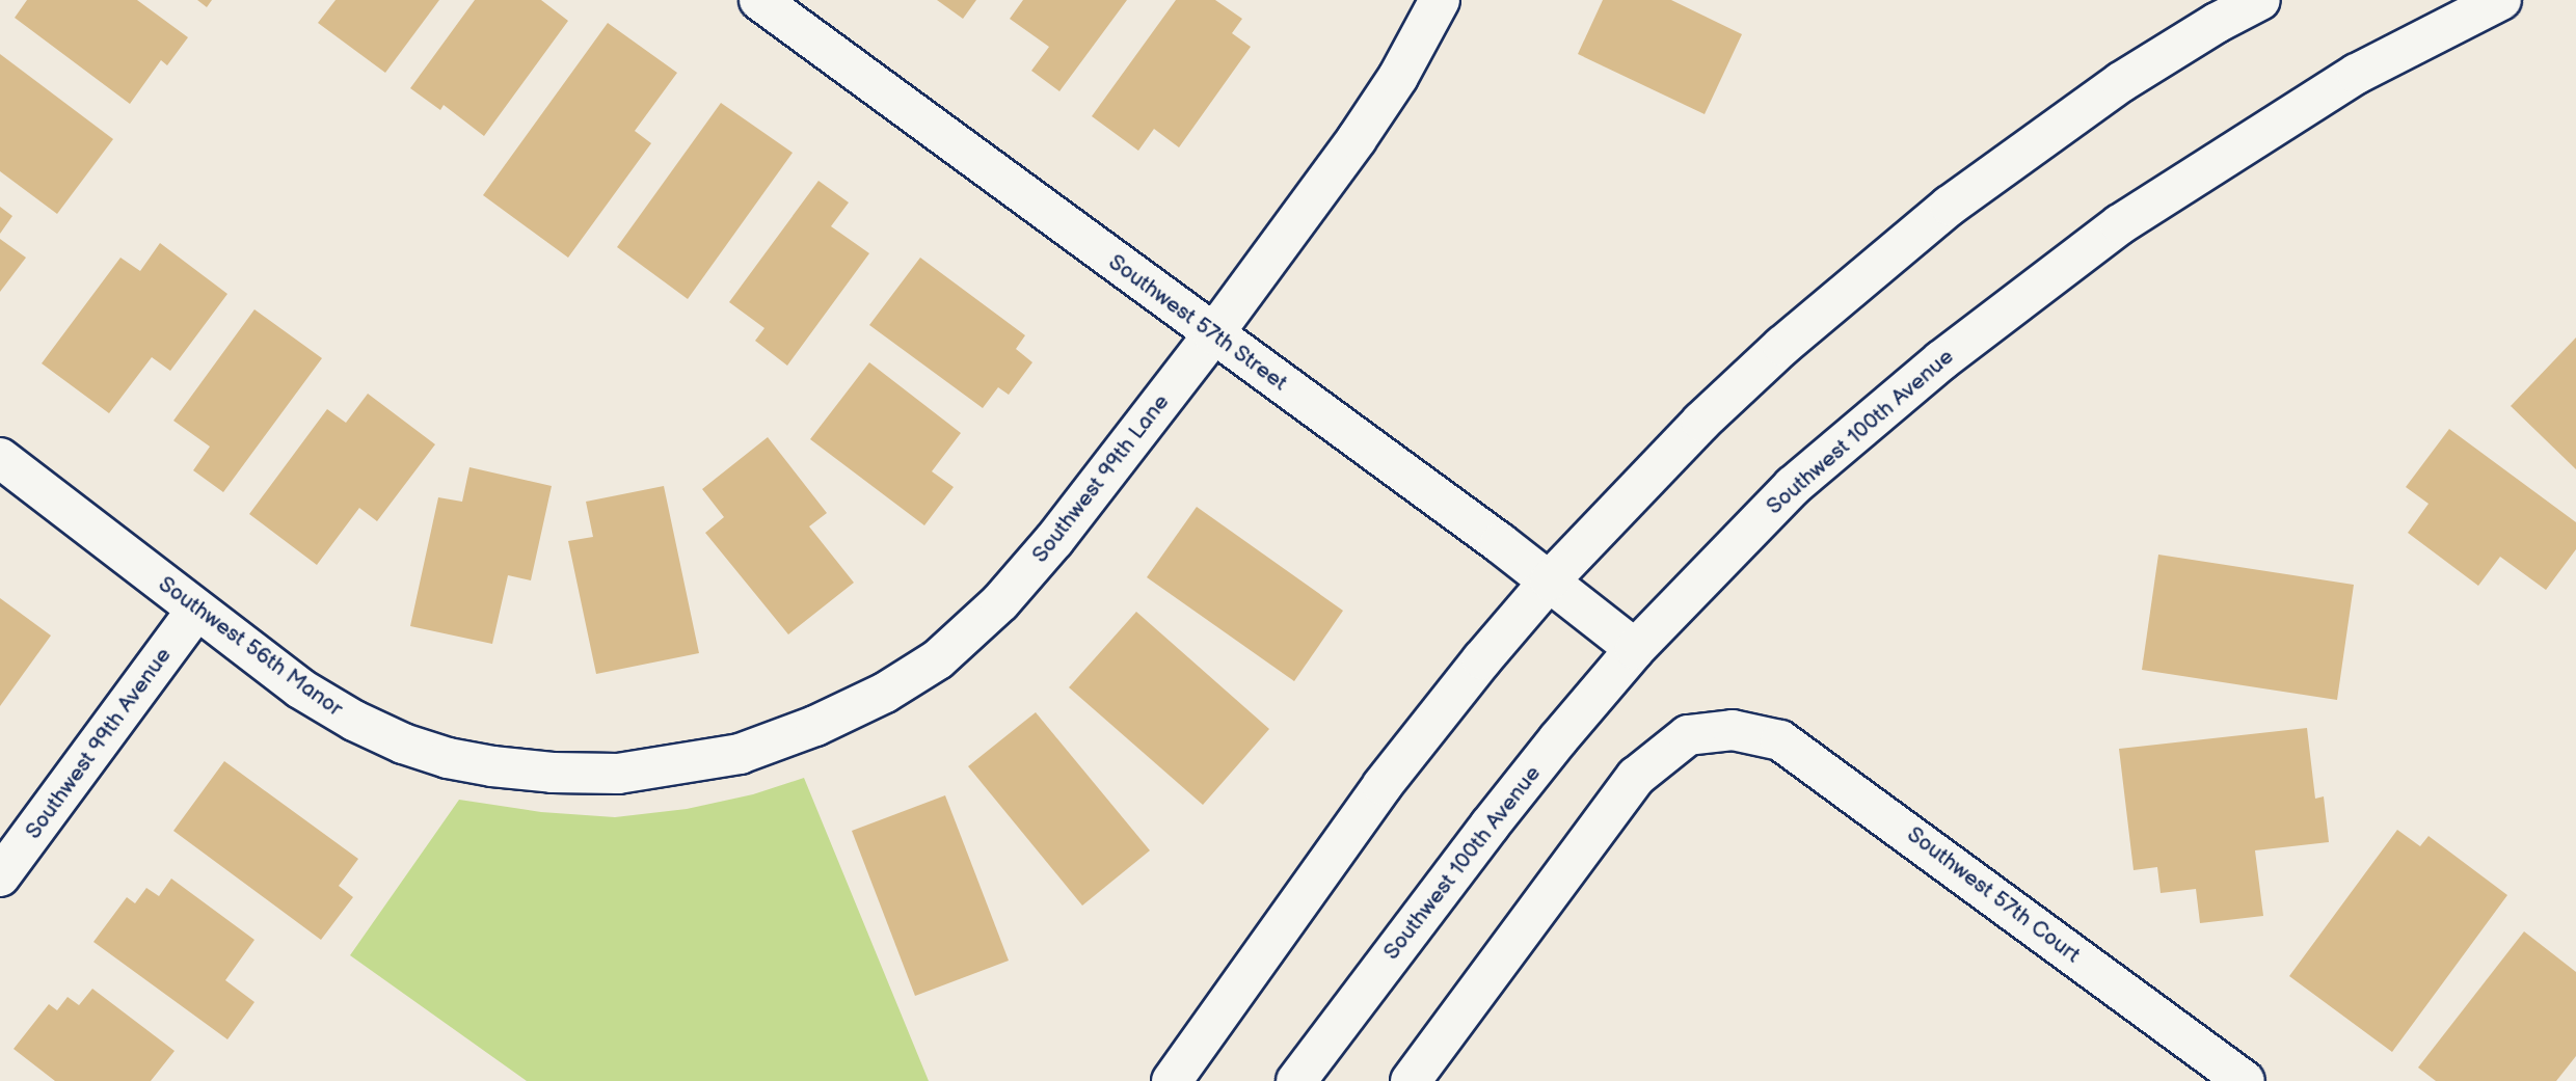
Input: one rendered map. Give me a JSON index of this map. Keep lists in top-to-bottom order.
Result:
{
  "streets": {
    "street": [
      "Southwest 57th Street",
      "Southwest 100th Avenue",
      "Southwest 99th Lane",
      "Southwest 56th Manor",
      "Southwest 99th Avenue",
      "Southwest 57th Court"
    ]
  },
  "crossings": [
    ["Southwest 57th Street", "Southwest 100th Avenue"],
    ["Southwest 57th Street", "Southwest 99th Lane"],
    ["Southwest 99th Lane", "Southwest 56th Manor"],
    ["Southwest 56th Manor", "Southwest 99th Avenue"]
  ]
}
